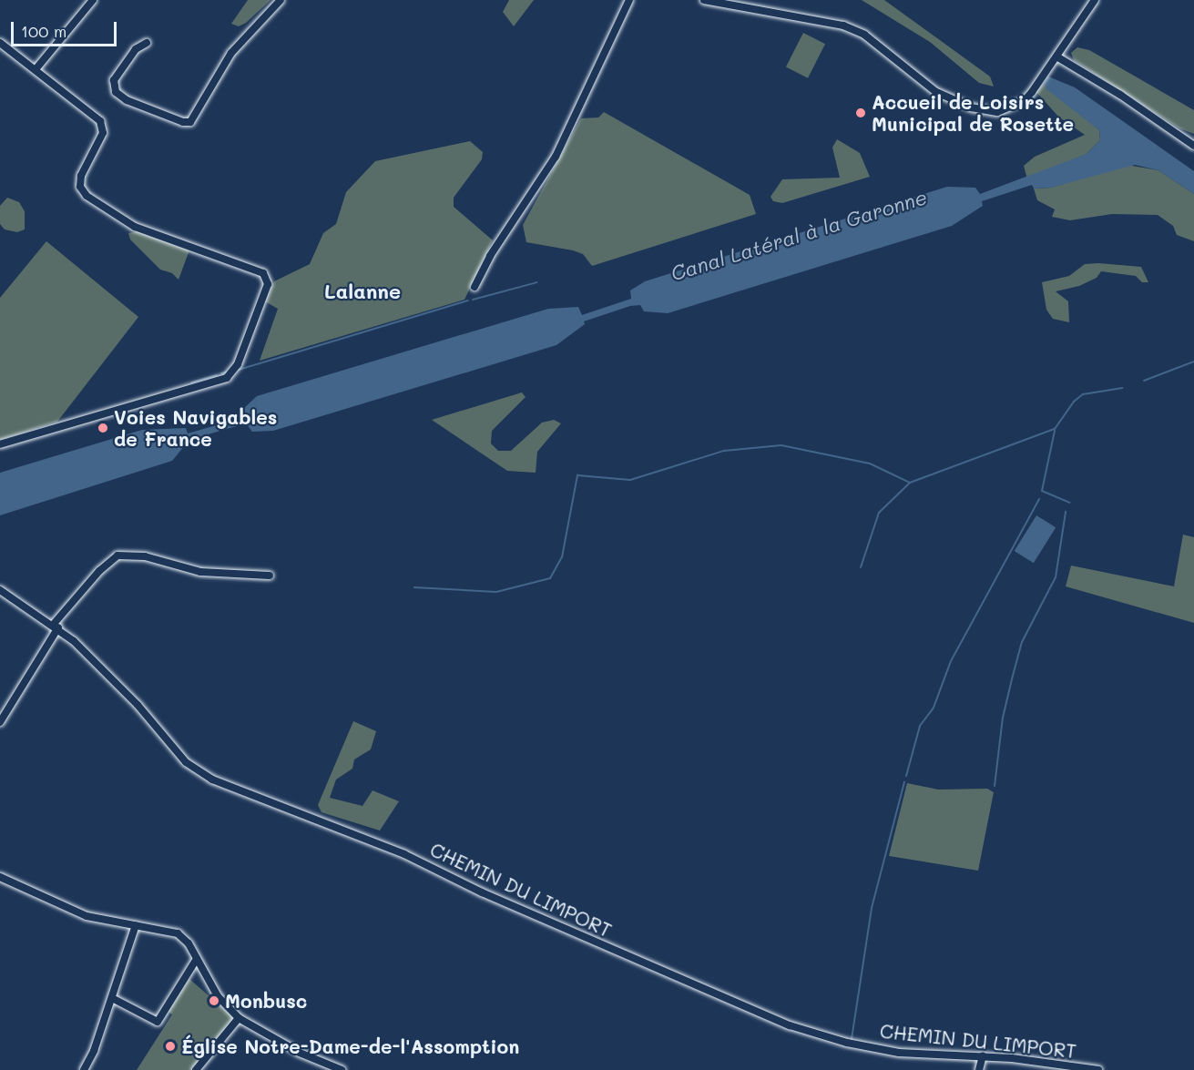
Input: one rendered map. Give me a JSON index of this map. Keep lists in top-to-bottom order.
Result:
{
  "streets": {
    "street": ["CHEMIN DU LIMPORT"]
  },
  "districts": ["Lalanne"],
  "water": ["Canal Latéral à la Garonne"],
  "places": [
    "Accueil de Loisirs Municipal de Rosette",
    "Voies Navigables de France",
    "Monbusc",
    "Église Notre-Dame-de-l'Assomption"
  ],
  "scale_bar": "100 m"
}
